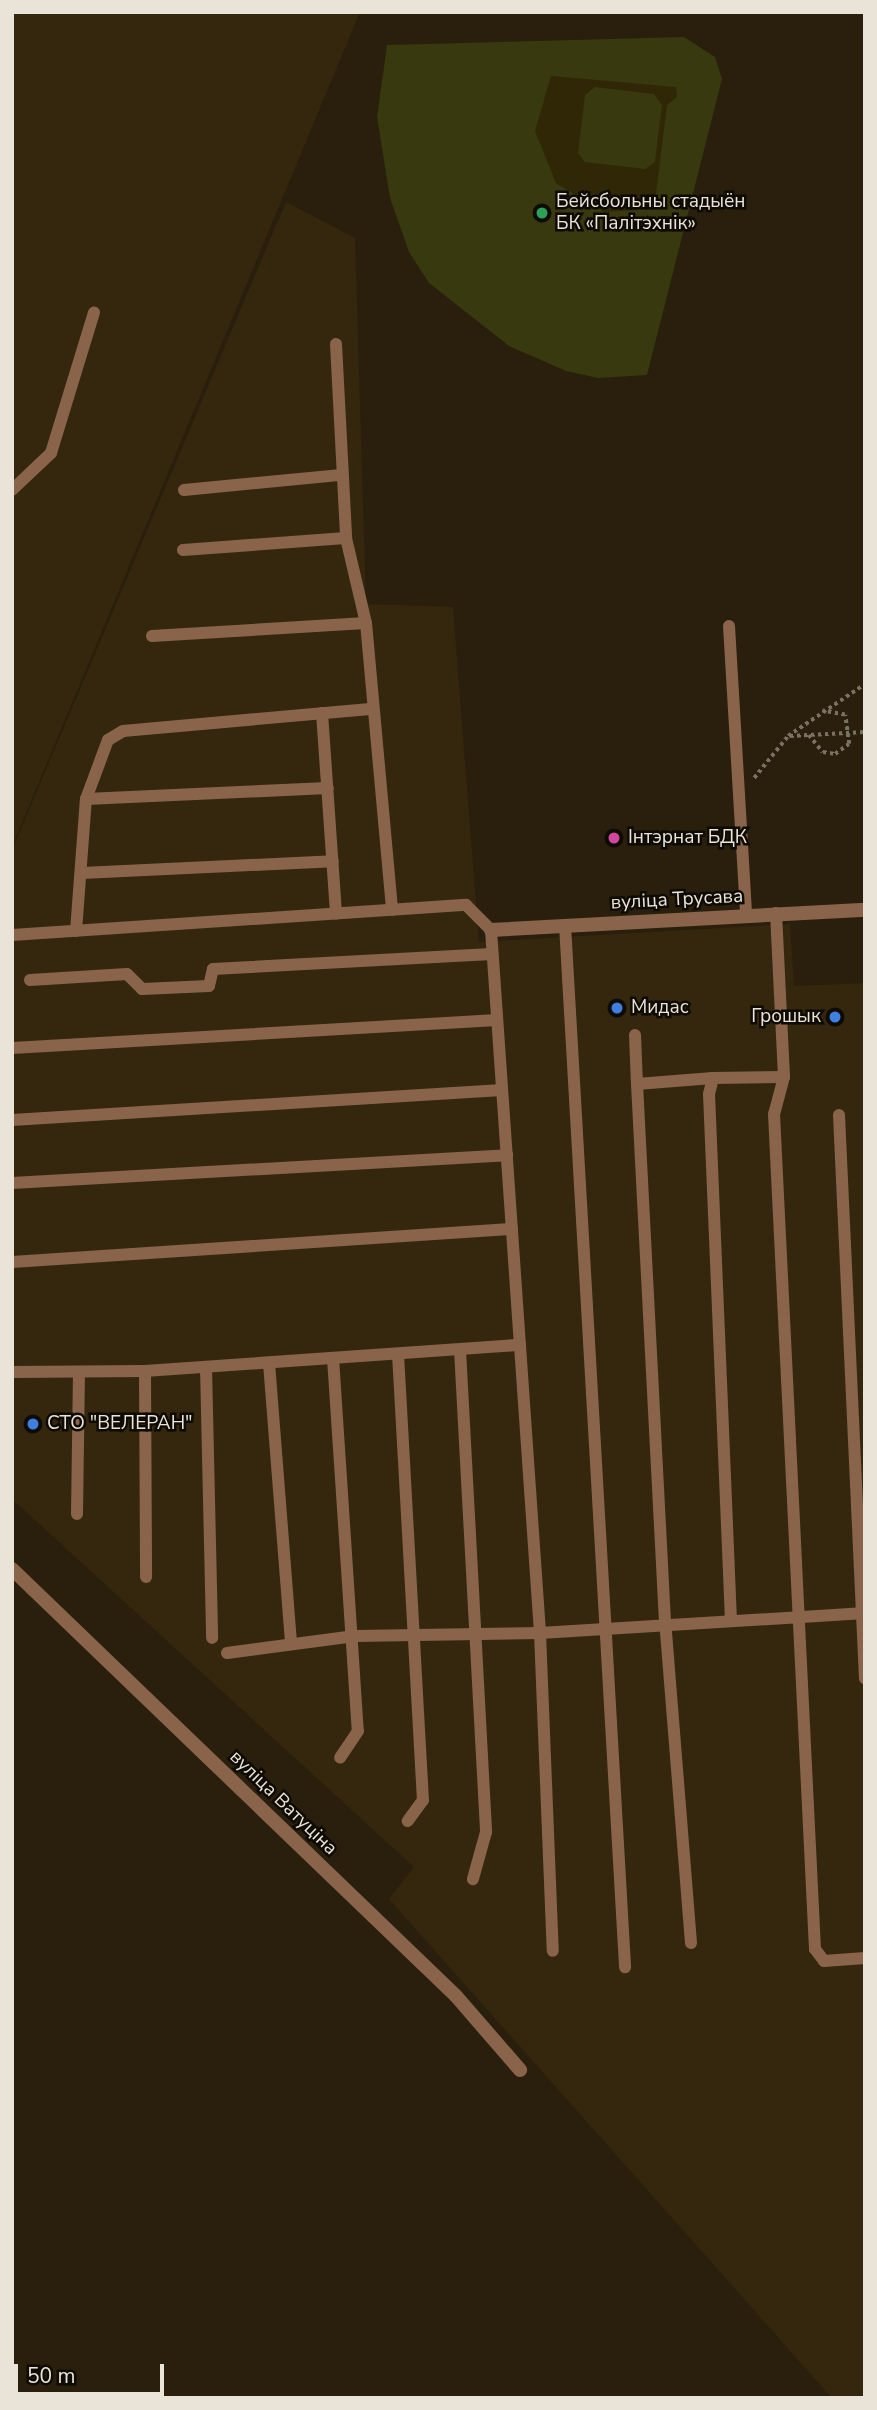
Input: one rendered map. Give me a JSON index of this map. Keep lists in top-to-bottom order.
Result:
{
  "streets": {
    "street": ["вуліца Трусава", "вуліца Ватуціна"]
  },
  "places": [
    "Бейсбольны стадыён БК «Палітэхнік»",
    "Інтэрнат БДК",
    "Мидас",
    "Грошык",
    "СТО \"ВЕЛЕРАН\""
  ],
  "scale_bar": "50 m"
}
